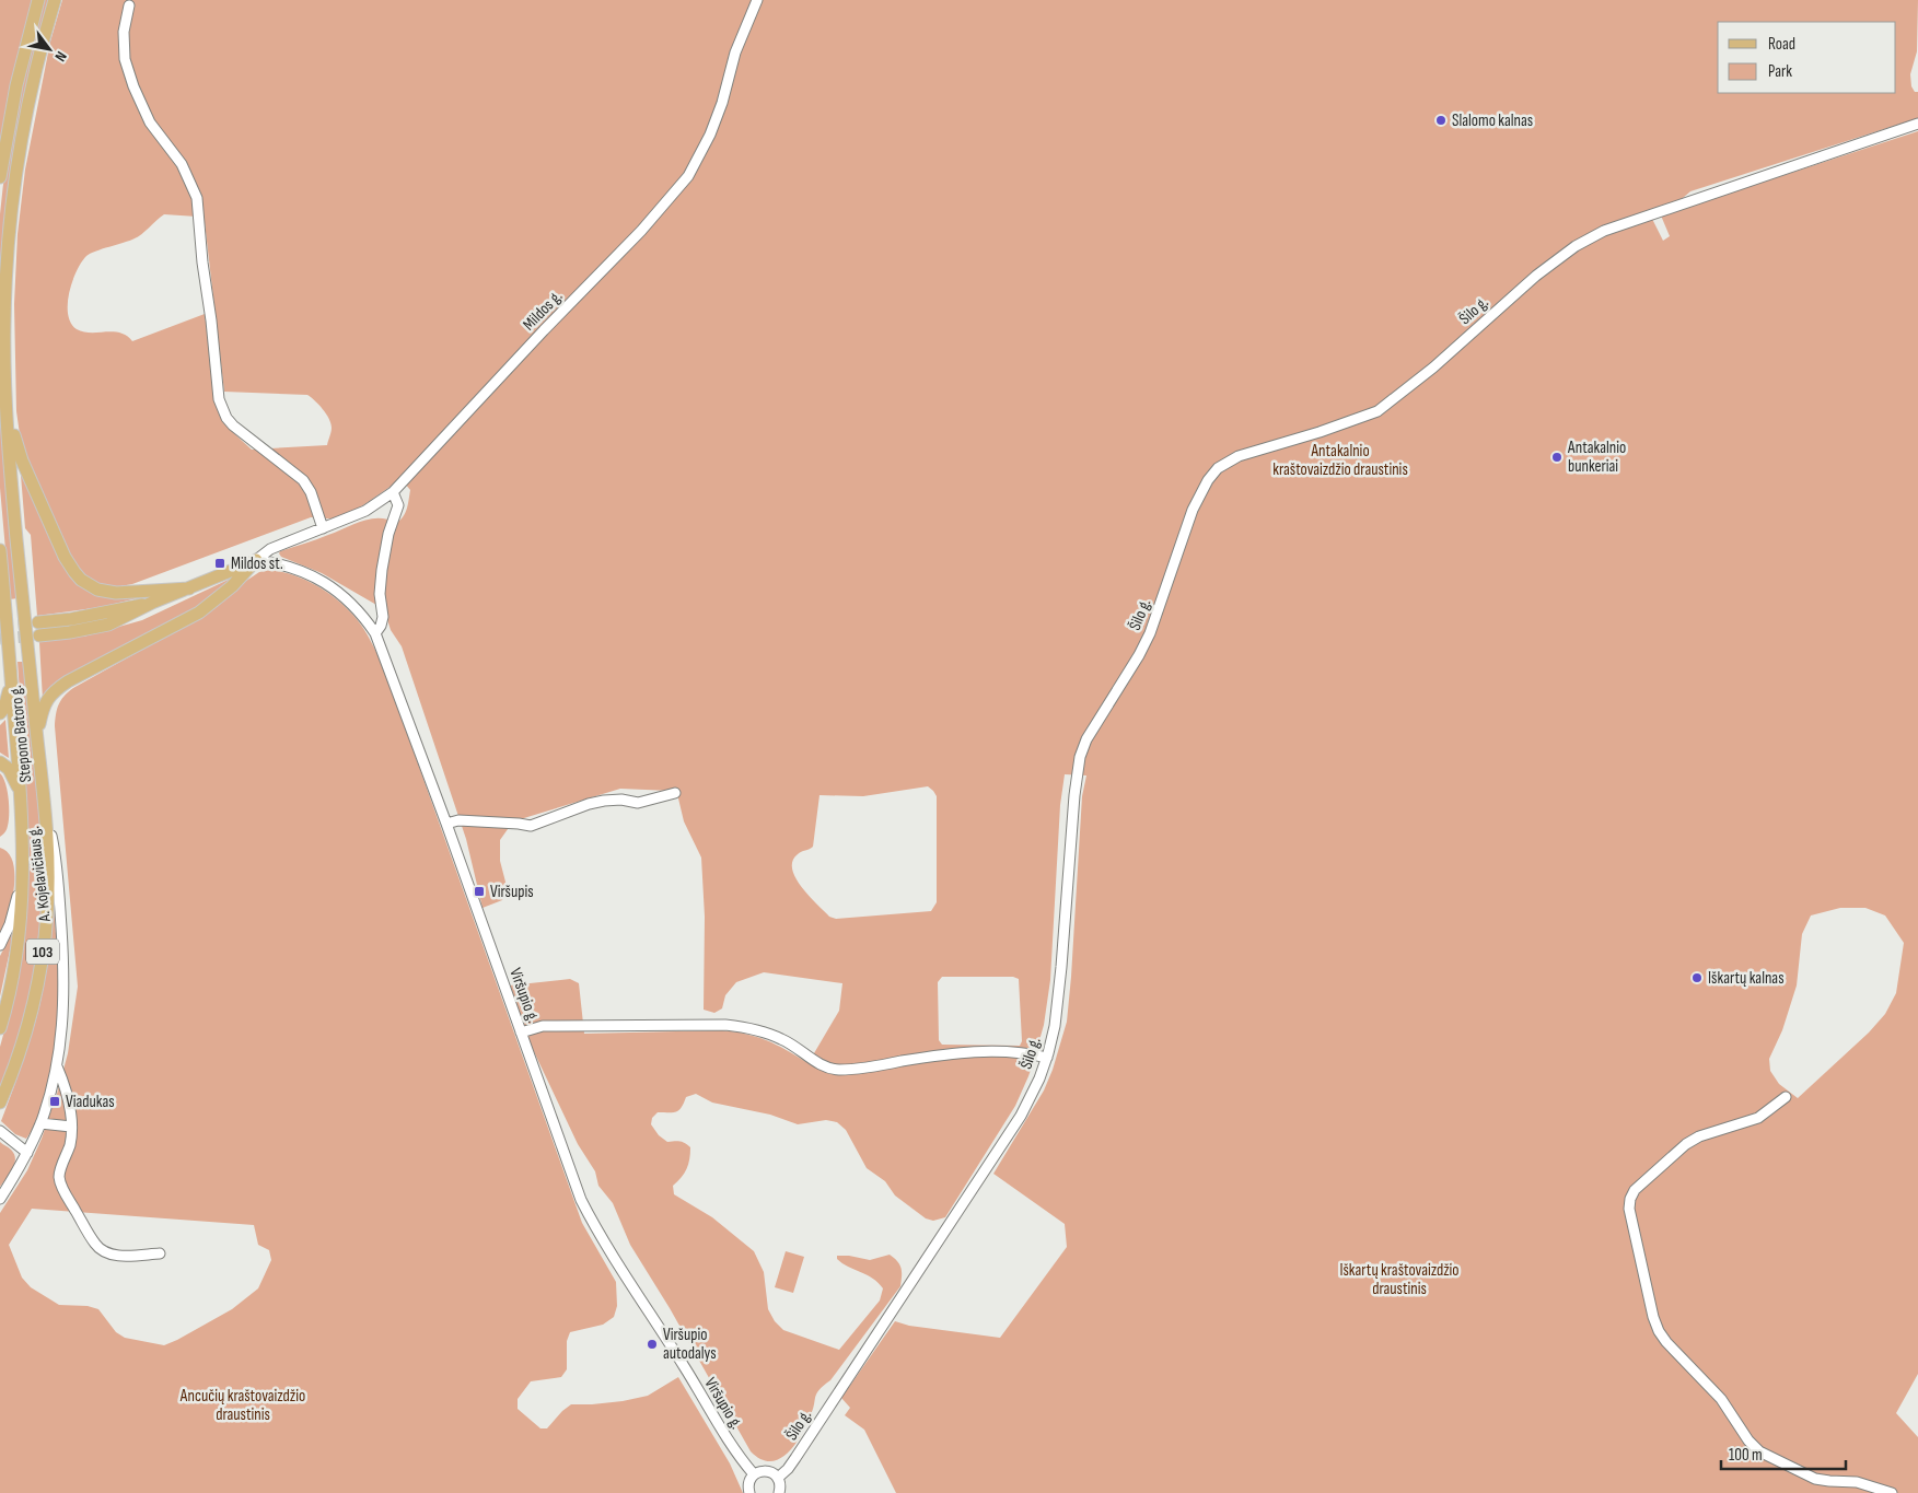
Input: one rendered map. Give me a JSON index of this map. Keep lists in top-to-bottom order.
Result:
{
  "streets": {
    "main road": ["Stepono Batoro g.", "103"],
    "street": [
      "Mildos g.",
      "Šilo g.",
      "A. Kojelavičiaus g.",
      "Viršupio g."
    ]
  },
  "crossings": [
    ["Mildos g.", "Viršupio g."],
    ["Stepono Batoro g.", "A. Kojelavičiaus g."]
  ],
  "parks": ["Antakalnio kraštovaizdžio draustinis", "Iškartų kraštovaizdžio draustinis", "Ancučių kraštovaizdžio draustinis"],
  "places": {
    "other": [
      "Slalomo kalnas",
      "Antakalnio bunkeriai",
      "Iškartų kalnas",
      "Viršupio autodalys"
    ],
    "transit": ["Mildos st.", "Viršupis", "Viadukas"]
  },
  "legend": ["Road", "Park"],
  "scale_bar": "100 m",
  "north": "bottom right"
}
